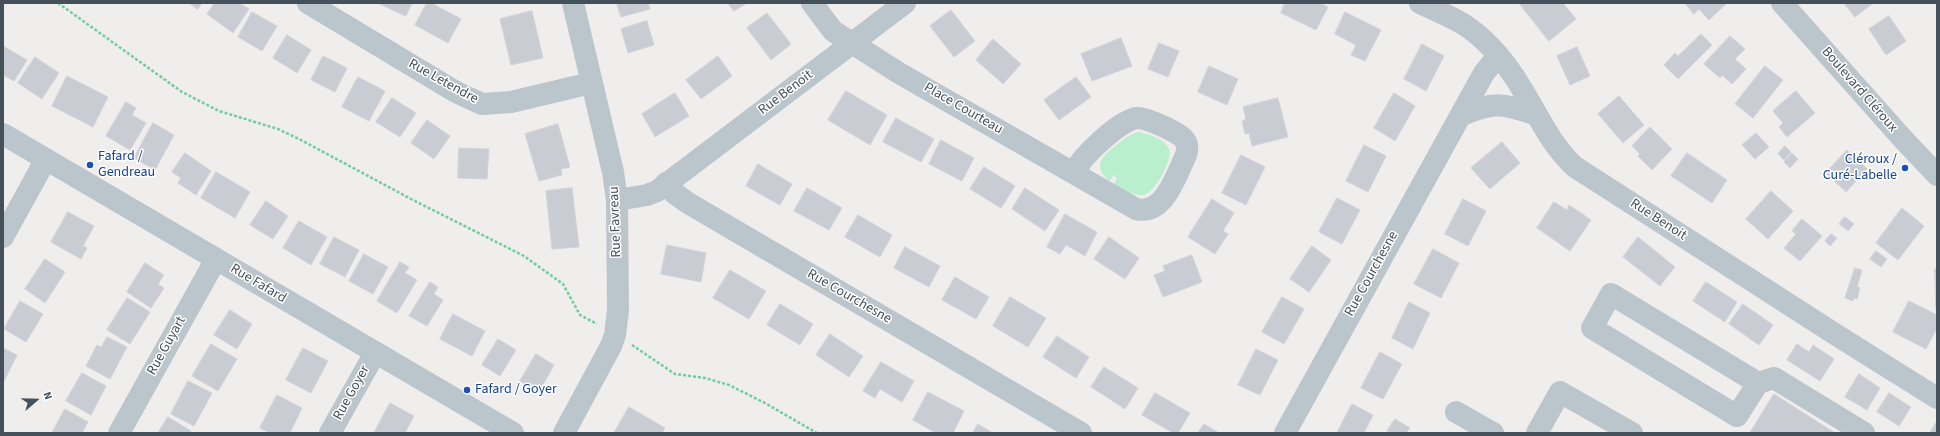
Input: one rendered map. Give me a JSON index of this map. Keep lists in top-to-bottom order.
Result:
{
  "streets": {
    "street": [
      "Rue Letendre",
      "Boulevard Cléroux",
      "Rue Benoit",
      "Place Courteau",
      "Rue Favreau",
      "Rue Courchesne",
      "Rue Fafard",
      "Rue Guyart",
      "Rue Goyer"
    ]
  },
  "crossings": [
    ["Rue Letendre", "Rue Favreau"],
    ["Rue Benoit", "Place Courteau"],
    ["Rue Benoit", "Rue Courchesne"],
    ["Rue Fafard", "Rue Guyart"],
    ["Rue Fafard", "Rue Goyer"]
  ],
  "places": ["Fafard / Gendreau", "Cléroux / Curé-Labelle", "Fafard / Goyer"],
  "north": "right"
}
